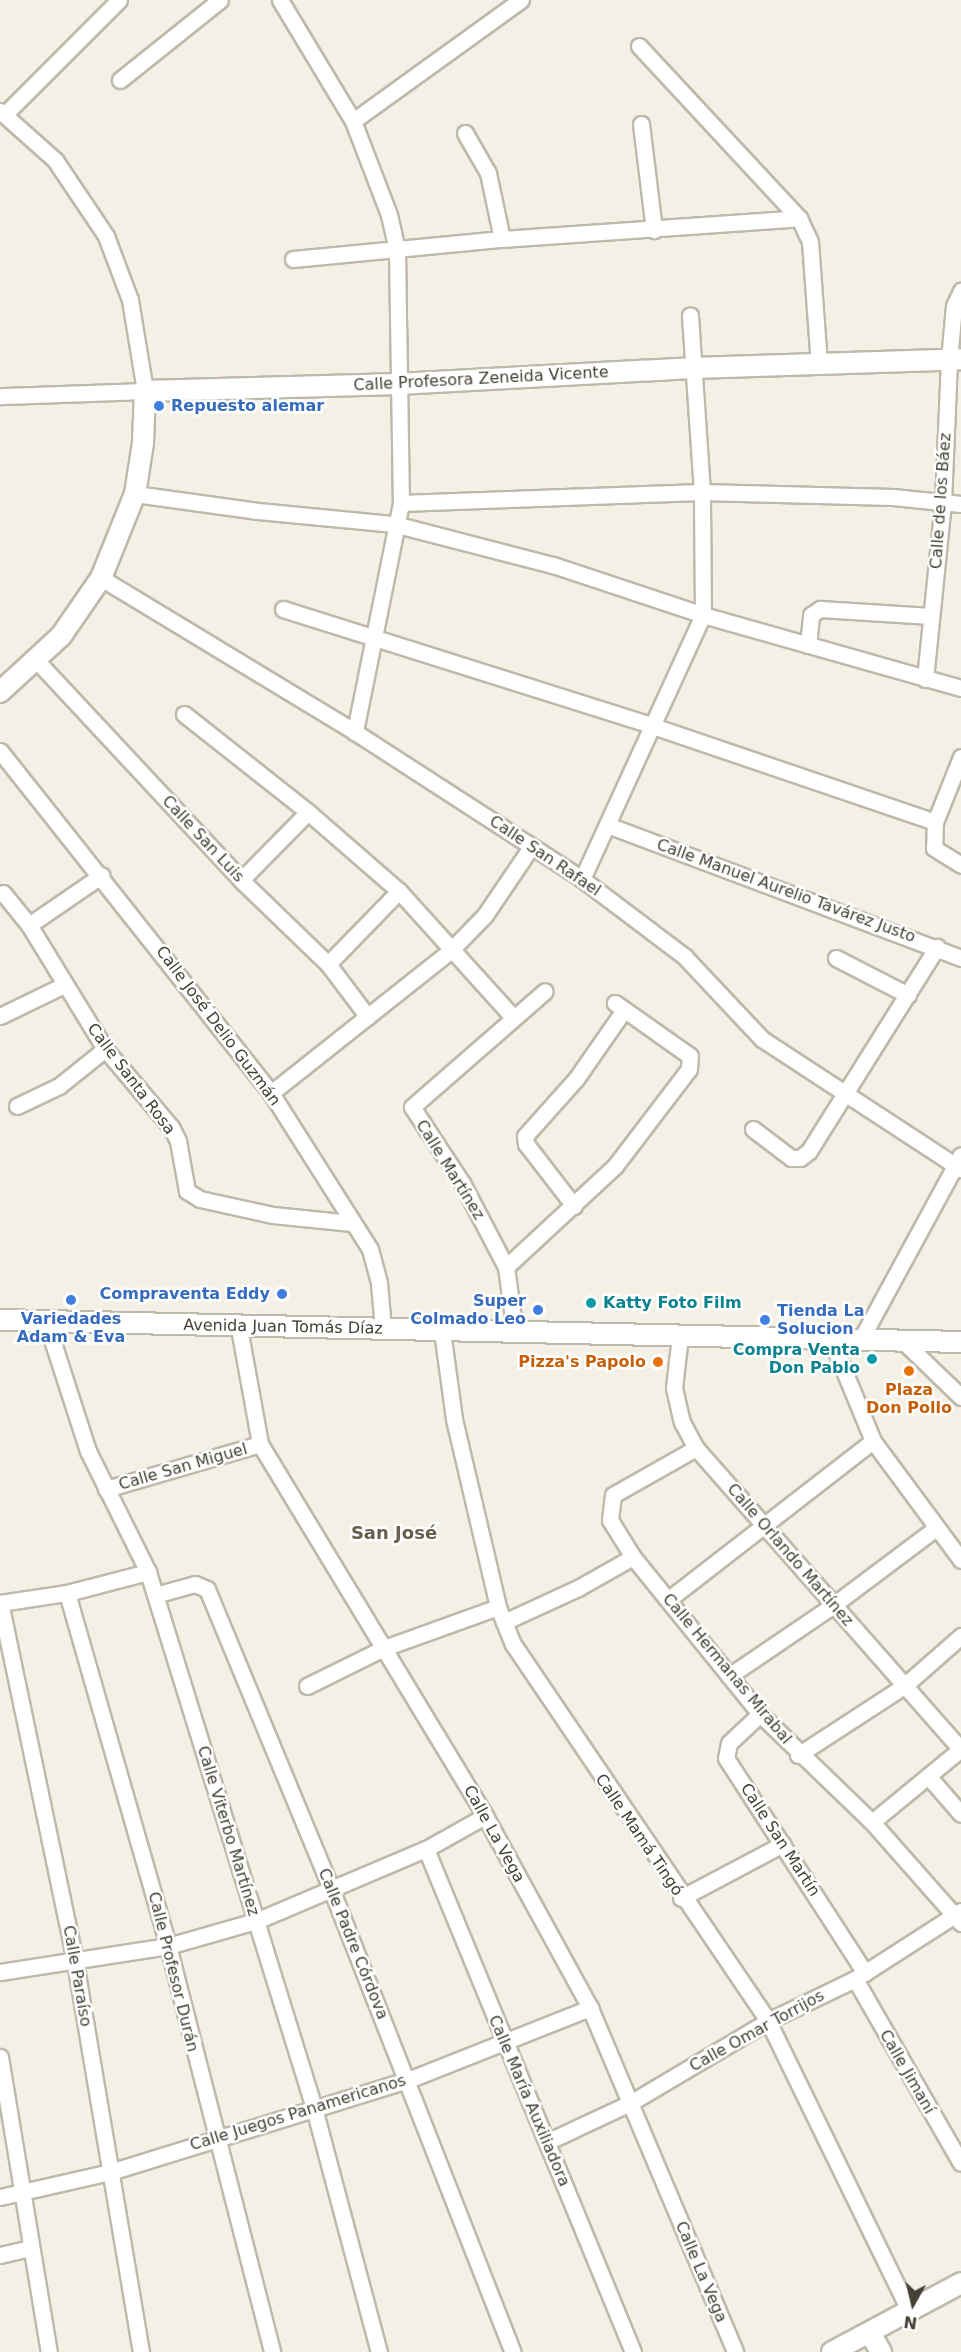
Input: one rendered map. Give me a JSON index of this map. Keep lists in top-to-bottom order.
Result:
{
  "streets": {
    "street": [
      "Calle Profesora Zeneida Vicente",
      "Calle de los Báez",
      "Calle San Luis",
      "Calle San Rafael",
      "Calle Manuel Aurelio Tavárez Justo",
      "Calle José Delio Guzmán",
      "Calle Santa Rosa",
      "Calle Martínez",
      "Avenida Juan Tomás Díaz",
      "Calle San Miguel",
      "Calle Orlando Martínez",
      "Calle Hermanas Mirabal",
      "Calle Viterbo Martínez",
      "Calle La Vega",
      "Calle Mamá Tingó",
      "Calle San Martín",
      "Calle Padre Córdova",
      "Calle Profesor Durán",
      "Calle Paraíso",
      "Calle Omar Torrijos",
      "Calle Jimaní",
      "Calle María Auxiliadora",
      "Calle Juegos Panamericanos"
    ]
  },
  "crossings": [
    ["Calle Profesora Zeneida Vicente", "Calle de los Báez"],
    ["Calle José Delio Guzmán", "Calle Santa Rosa"],
    ["Calle José Delio Guzmán", "Avenida Juan Tomás Díaz"],
    ["Calle Martínez", "Avenida Juan Tomás Díaz"],
    ["Avenida Juan Tomás Díaz", "Calle Orlando Martínez"],
    ["Avenida Juan Tomás Díaz", "Calle Viterbo Martínez"],
    ["Avenida Juan Tomás Díaz", "Calle La Vega"],
    ["Avenida Juan Tomás Díaz", "Calle Mamá Tingó"],
    ["Calle San Miguel", "Calle Viterbo Martínez"],
    ["Calle San Miguel", "Calle La Vega"],
    ["Calle Orlando Martínez", "Calle Hermanas Mirabal"],
    ["Calle Hermanas Mirabal", "Calle San Martín"],
    ["Calle Hermanas Mirabal", "Calle Omar Torrijos"],
    ["Calle Viterbo Martínez", "Calle Padre Córdova"],
    ["Calle Viterbo Martínez", "Calle Juegos Panamericanos"],
    ["Calle La Vega", "Calle Omar Torrijos"],
    ["Calle La Vega", "Calle Juegos Panamericanos"],
    ["Calle Mamá Tingó", "Calle Omar Torrijos"],
    ["Calle San Martín", "Calle Omar Torrijos"],
    ["Calle San Martín", "Calle Jimaní"],
    ["Calle Padre Córdova", "Calle Juegos Panamericanos"],
    ["Calle Profesor Durán", "Calle Juegos Panamericanos"],
    ["Calle Paraíso", "Calle Juegos Panamericanos"],
    ["Calle Omar Torrijos", "Calle Jimaní"],
    ["Calle Omar Torrijos", "Calle María Auxiliadora"],
    ["Calle María Auxiliadora", "Calle Juegos Panamericanos"]
  ],
  "districts": ["San José"],
  "places": [
    "Repuesto alemar",
    "Compraventa Eddy",
    "Variedades Adam & Eva",
    "Katty Foto Film",
    "Super Colmado Leo",
    "Tienda La Solucion",
    "Compra Venta Don Pablo",
    "Pizza's Papolo",
    "Plaza Don Pollo"
  ],
  "north": "bottom"
}
